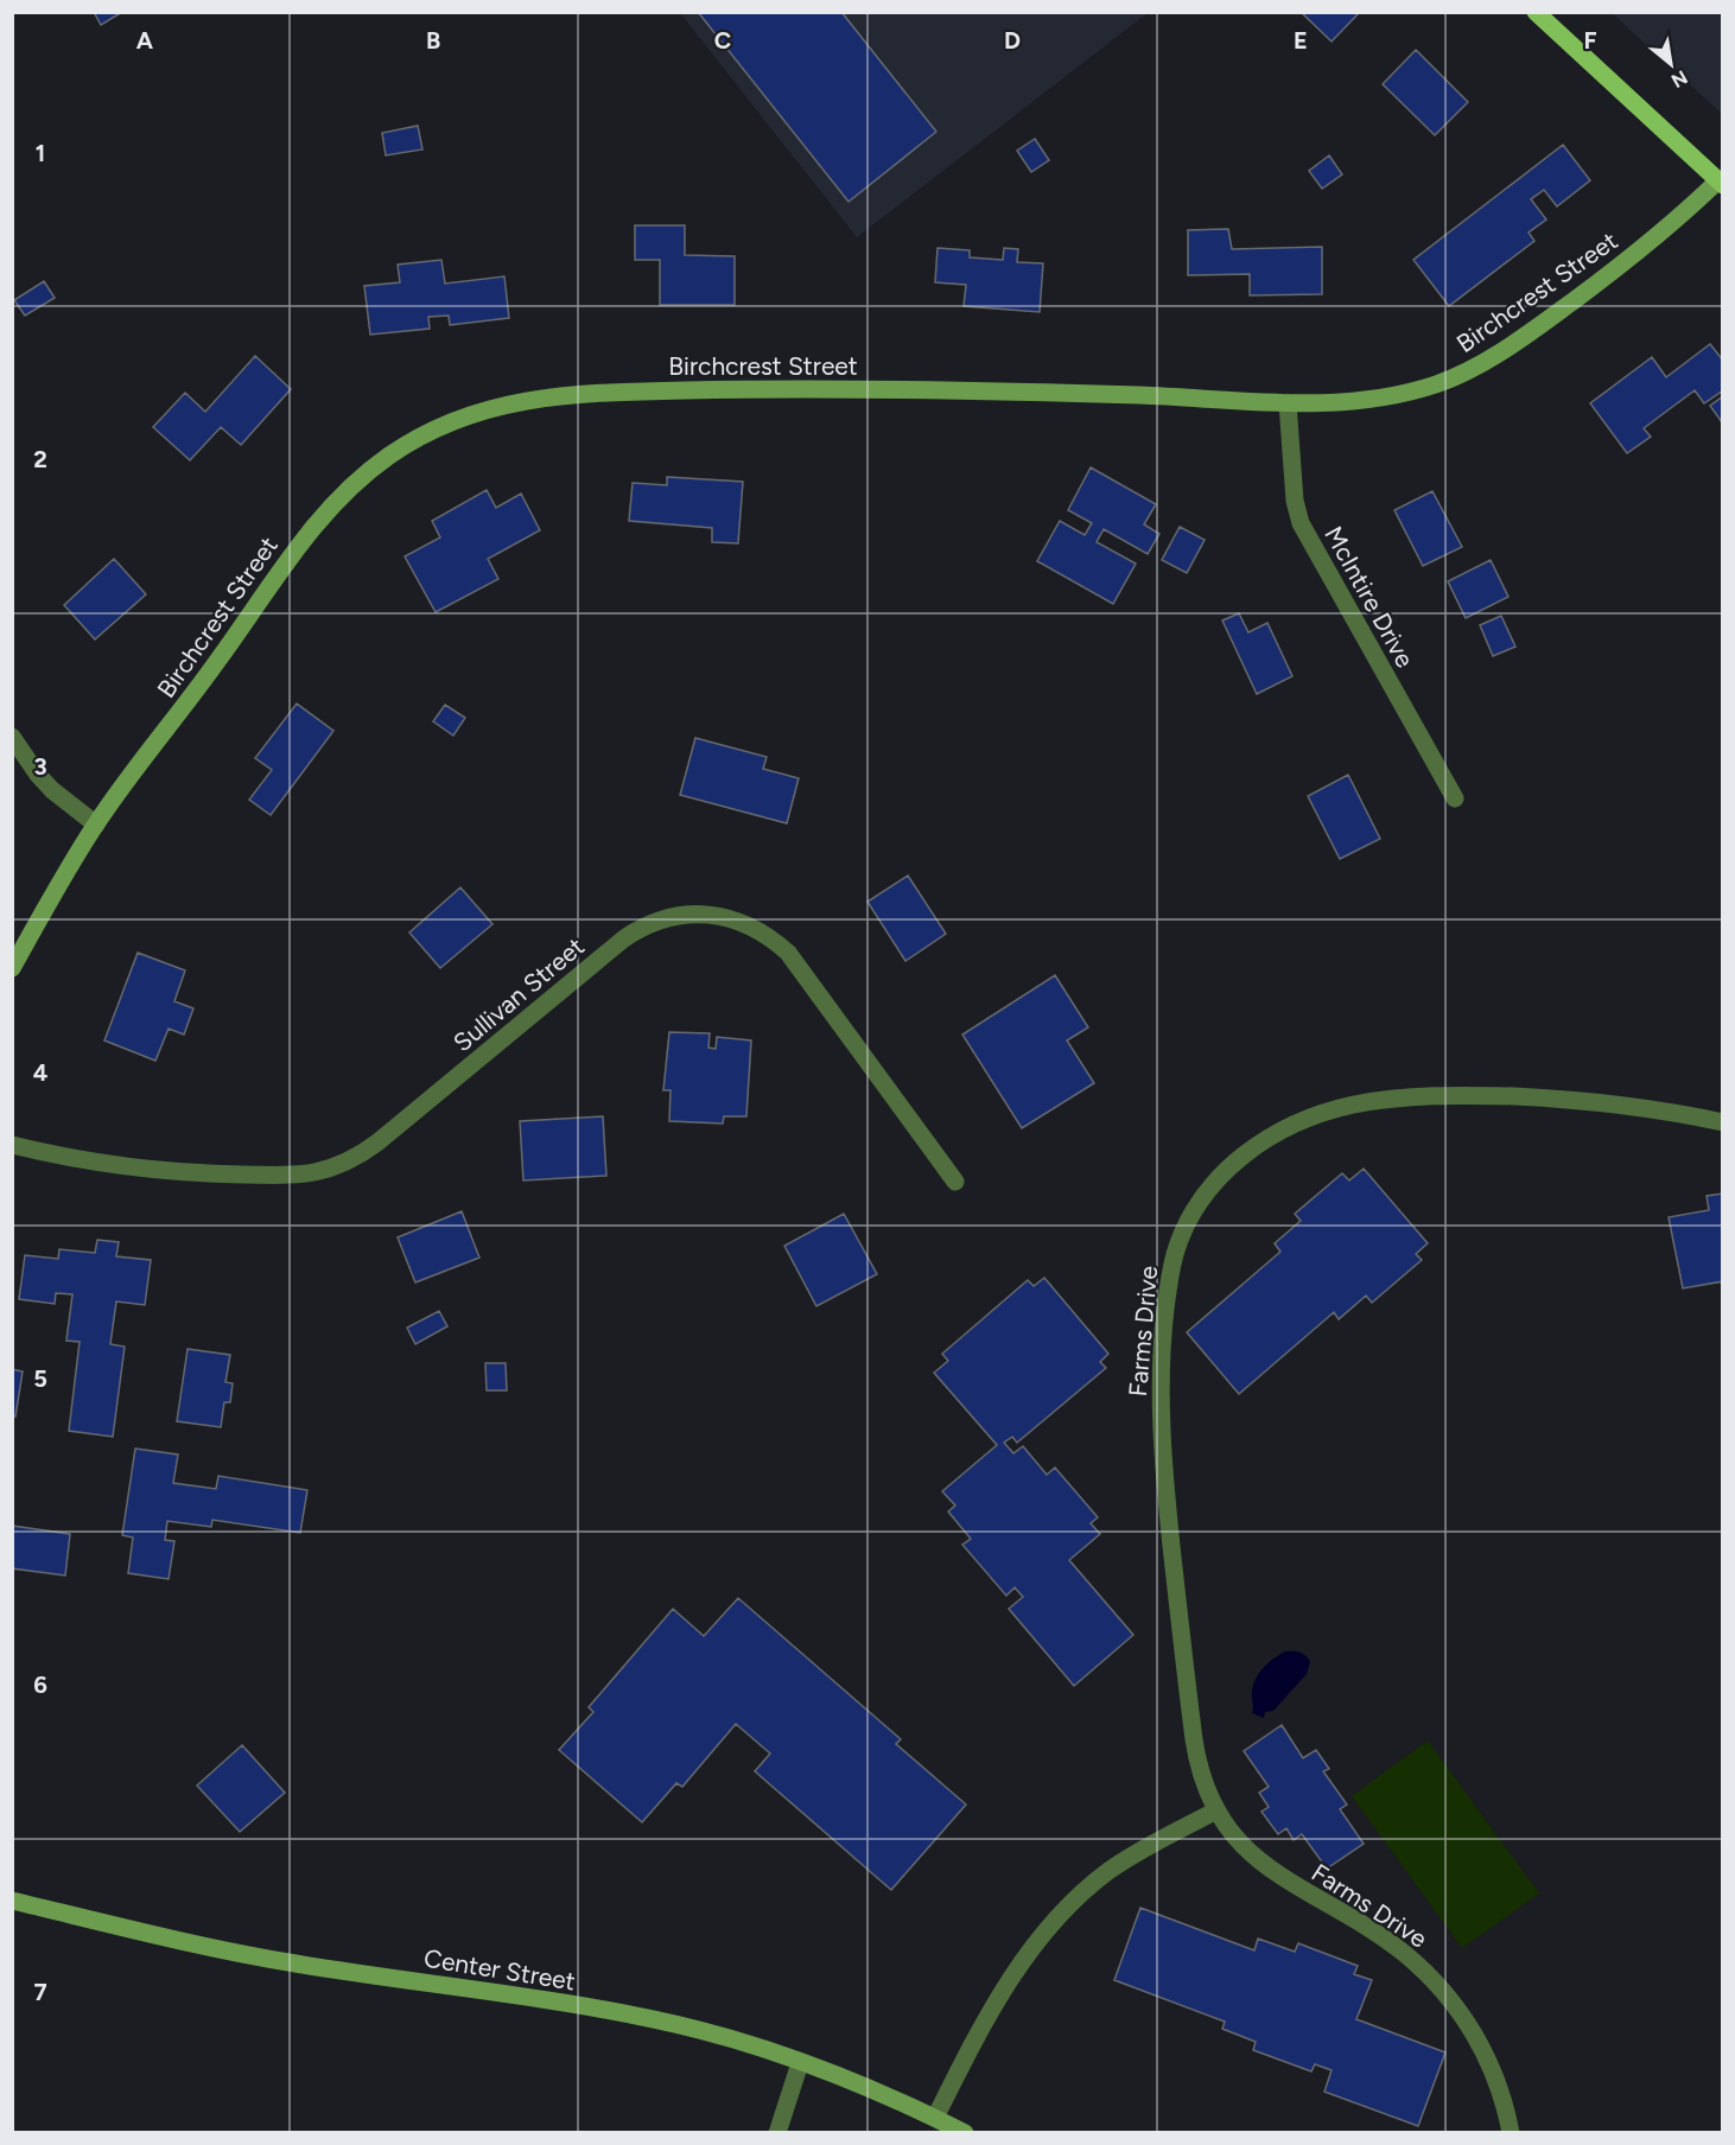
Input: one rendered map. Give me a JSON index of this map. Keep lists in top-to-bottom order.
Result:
{
  "streets": {
    "street": [
      "Birchcrest Street",
      "McIntire Drive",
      "Sullivan Street",
      "Farms Drive",
      "Center Street"
    ]
  },
  "crossings": [
    ["Birchcrest Street", "McIntire Drive"]
  ],
  "north": "bottom right",
  "grid": {
    "columns": [
      "A",
      "B",
      "C",
      "D",
      "E",
      "F"
    ],
    "rows": [
      "1",
      "2",
      "3",
      "4",
      "5",
      "6",
      "7"
    ]
  }
}
